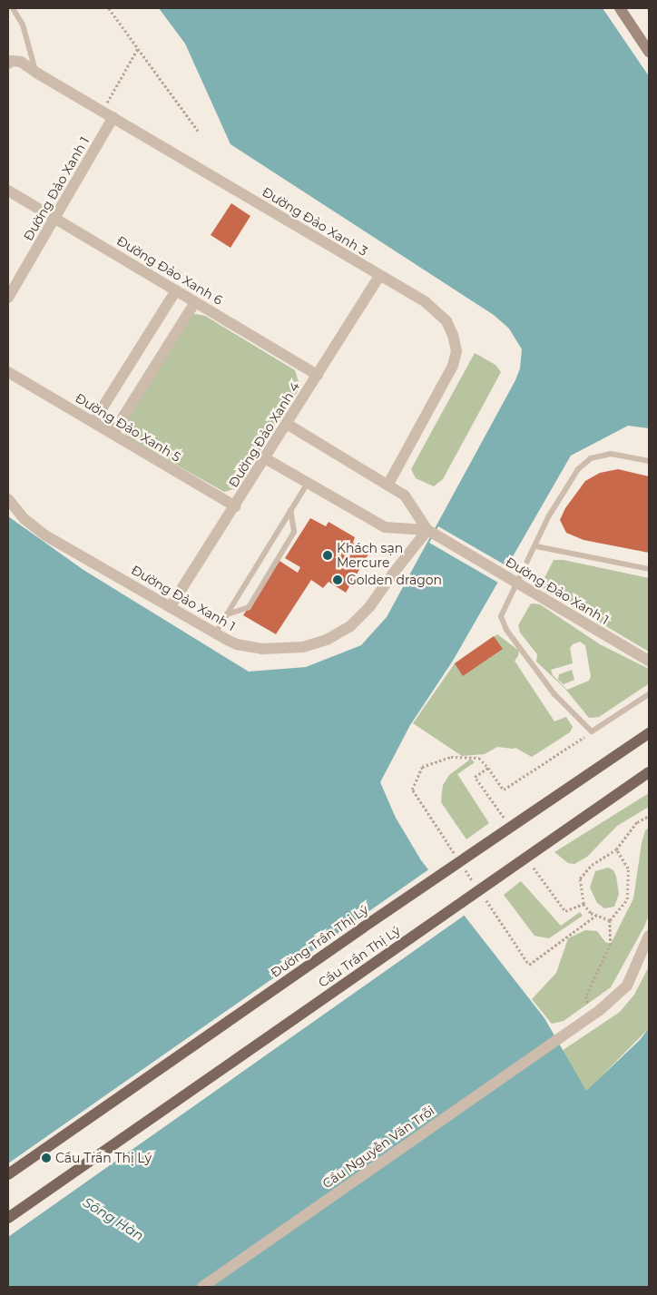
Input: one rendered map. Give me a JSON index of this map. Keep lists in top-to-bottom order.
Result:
{
  "streets": {
    "main road": ["Đường Trần Thị Lý", "Cầu Trần Thị Lý"],
    "street": [
      "Đường Đảo Xanh 1",
      "Đường Đảo Xanh 3",
      "Đường Đảo Xanh 6",
      "Đường Đảo Xanh 5",
      "Đường Đảo Xanh 4",
      "Cầu Nguyễn Văn Trỗi"
    ]
  },
  "crossings": [
    ["Đường Đảo Xanh 1", "Đường Đảo Xanh 3"],
    ["Đường Đảo Xanh 1", "Đường Đảo Xanh 6"],
    ["Đường Đảo Xanh 1", "Đường Đảo Xanh 4"],
    ["Đường Đảo Xanh 3", "Đường Đảo Xanh 4"],
    ["Đường Đảo Xanh 6", "Đường Đảo Xanh 4"],
    ["Đường Đảo Xanh 5", "Đường Đảo Xanh 4"]
  ],
  "water": ["Sông Hàn"],
  "places": ["Khách sạn Mercure", "Golden dragon", "Cầu Trần Thị Lý"]
}
